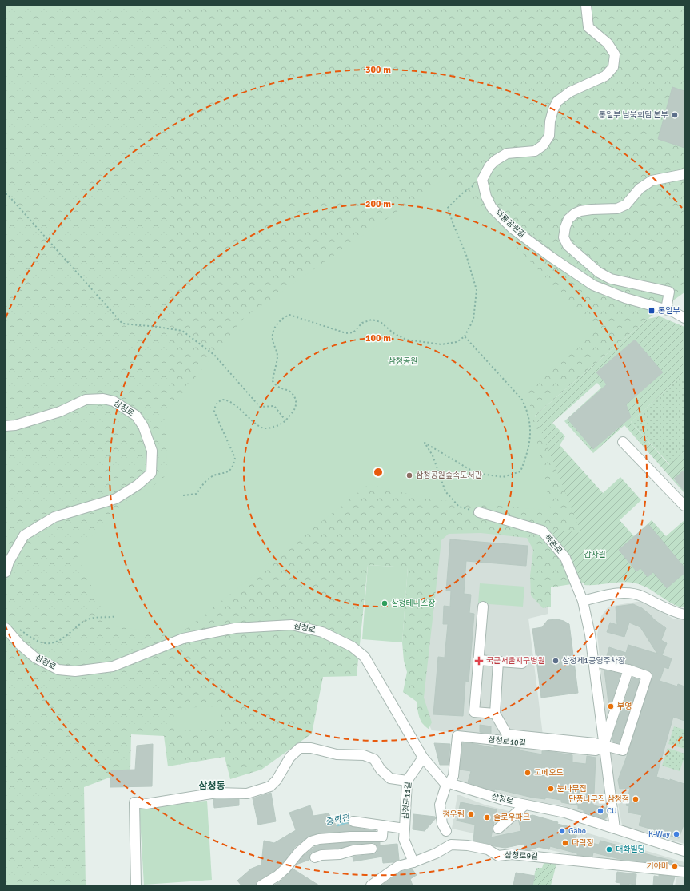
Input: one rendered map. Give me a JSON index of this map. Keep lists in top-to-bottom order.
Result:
{
  "streets": {
    "street": [
      "와룡공원길",
      "삼청로",
      "북촌로",
      "삼청로10길",
      "삼청로11길",
      "삼청로9길"
    ]
  },
  "crossings": [
    ["삼청로", "북촌로"],
    ["삼청로", "삼청로10길"],
    ["삼청로", "삼청로11길"],
    ["북촌로", "삼청로10길"],
    ["삼청로11길", "삼청로9길"]
  ],
  "districts": ["삼청동"],
  "water": ["중학천"],
  "parks": ["삼청공원", "감사원"],
  "places": {
    "other": [
      "통일부 남북회담 본부",
      "삼청공원숲속도서관",
      "삼청테니스장",
      "삼청제1공영주차장",
      "부영",
      "고메오드",
      "눈나무집",
      "단풍나무집 삼청점",
      "CU",
      "청우림",
      "슬로우파크",
      "Gabo",
      "K-Way",
      "다락정",
      "대화빌딩",
      "기야마"
    ],
    "transit": ["통일부"],
    "health": ["국군서울지구병원"]
  },
  "rings": ["300 m", "200 m", "100 m"]
}
